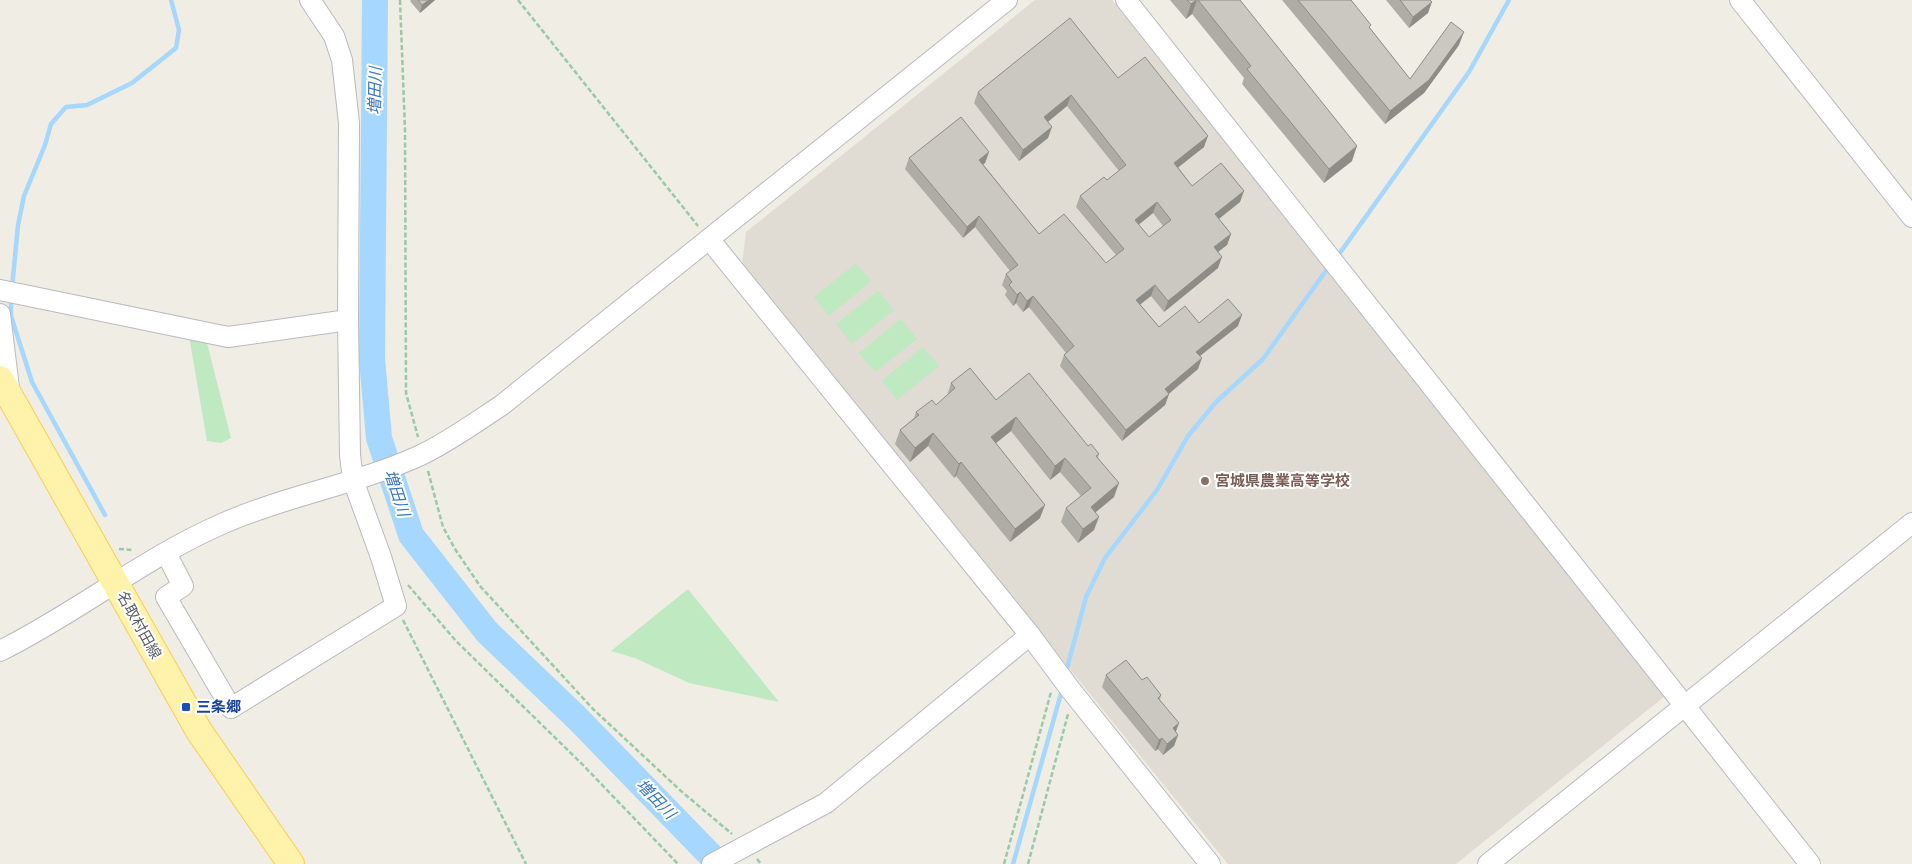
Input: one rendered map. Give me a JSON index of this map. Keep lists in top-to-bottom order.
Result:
{
  "streets": {
    "main road": ["名取村田線"]
  },
  "water": ["増田川"],
  "places": {
    "other": ["宮城県農業高等学校"],
    "transit": ["三条郷"]
  }
}
